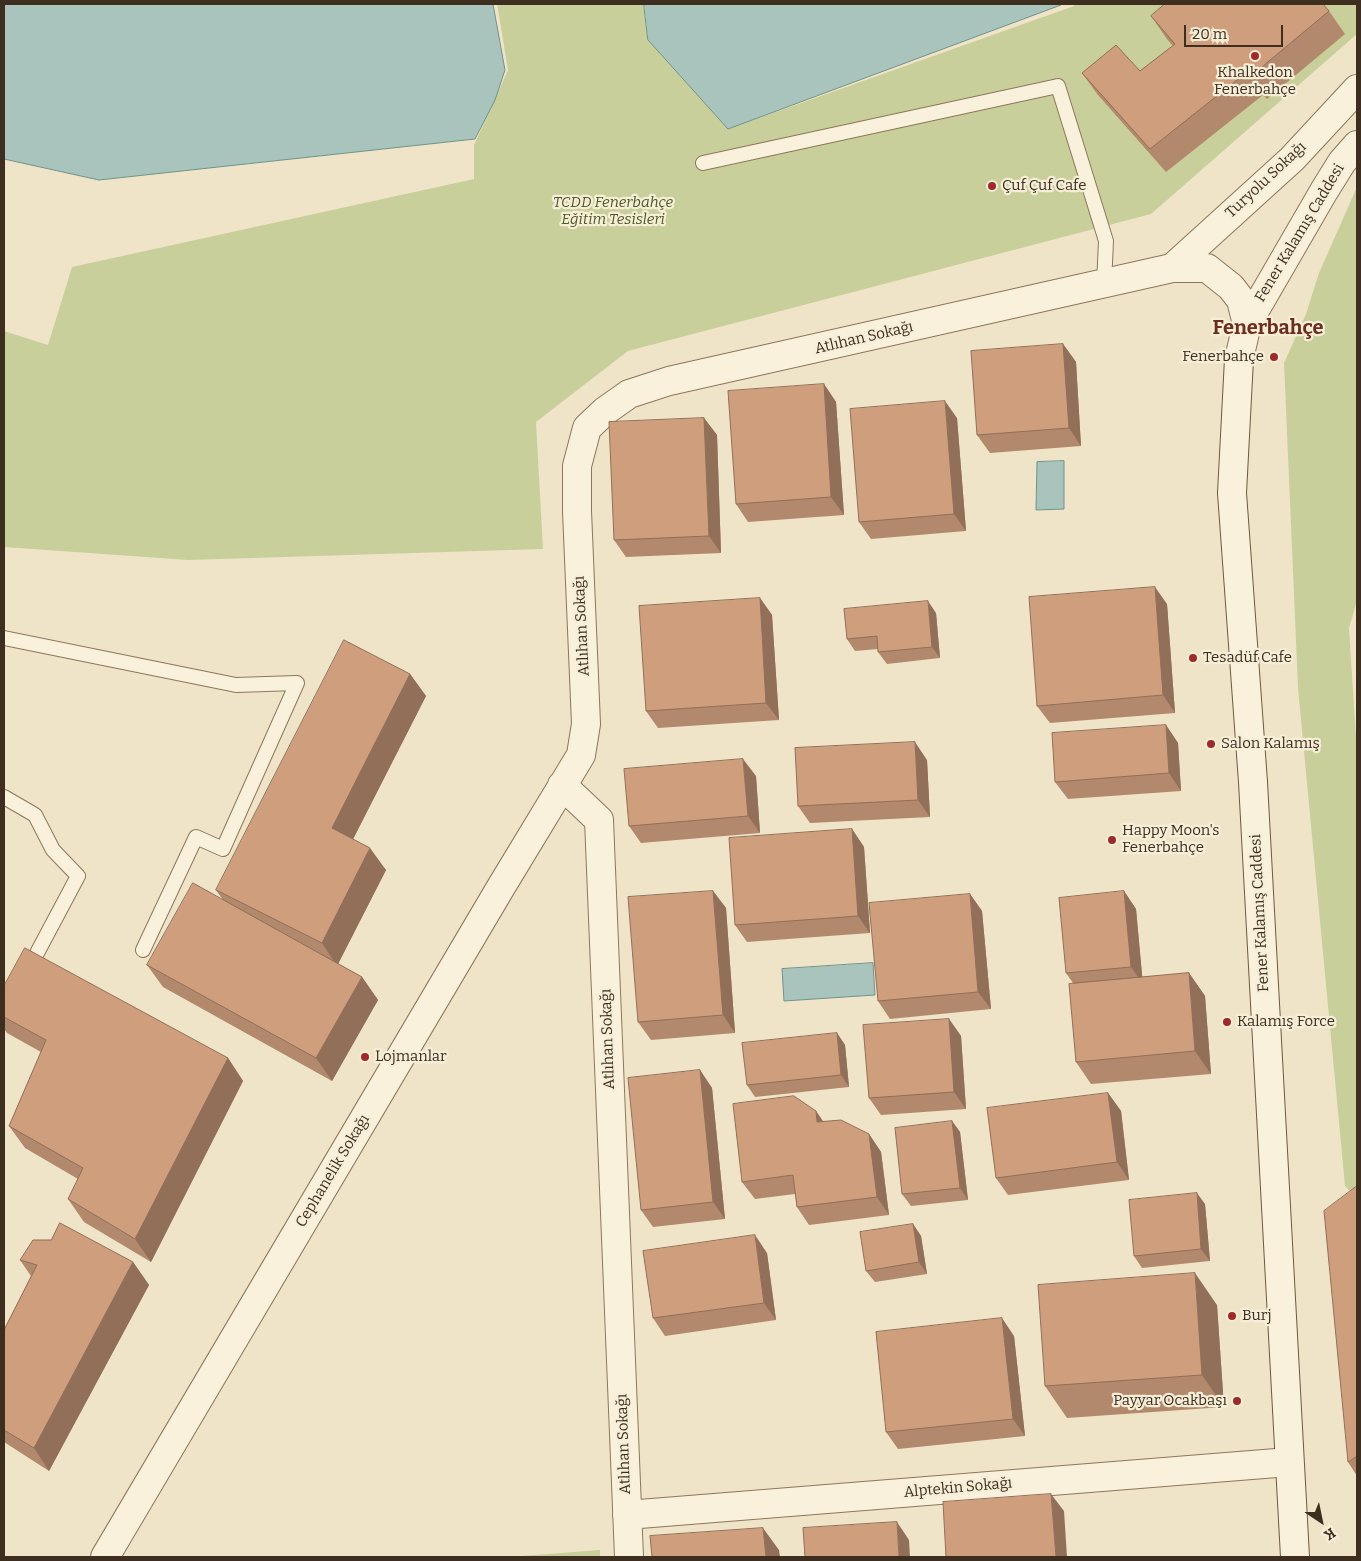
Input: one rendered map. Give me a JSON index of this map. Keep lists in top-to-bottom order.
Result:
{
  "streets": {
    "street": [
      "Turyolu Sokağı",
      "Fener Kalamış Caddesi",
      "Atlıhan Sokağı",
      "Cephanelik Sokağı",
      "Alptekin Sokağı"
    ]
  },
  "crossings": [
    ["Turyolu Sokağı", "Atlıhan Sokağı"],
    ["Fener Kalamış Caddesi", "Atlıhan Sokağı"],
    ["Fener Kalamış Caddesi", "Alptekin Sokağı"],
    ["Atlıhan Sokağı", "Cephanelik Sokağı"],
    ["Atlıhan Sokağı", "Alptekin Sokağı"]
  ],
  "districts": ["Fenerbahçe"],
  "parks": ["TCDD Fenerbahçe Eğitim Tesisleri"],
  "places": [
    "Khalkedon Fenerbahçe",
    "Çuf Çuf Cafe",
    "Fenerbahçe",
    "Tesadüf Cafe",
    "Salon Kalamış",
    "Happy Moon's Fenerbahçe",
    "Kalamış Force",
    "Lojmanlar",
    "Burj",
    "Payyar Ocakbaşı"
  ],
  "scale_bar": "20 m",
  "north": "bottom right"
}
